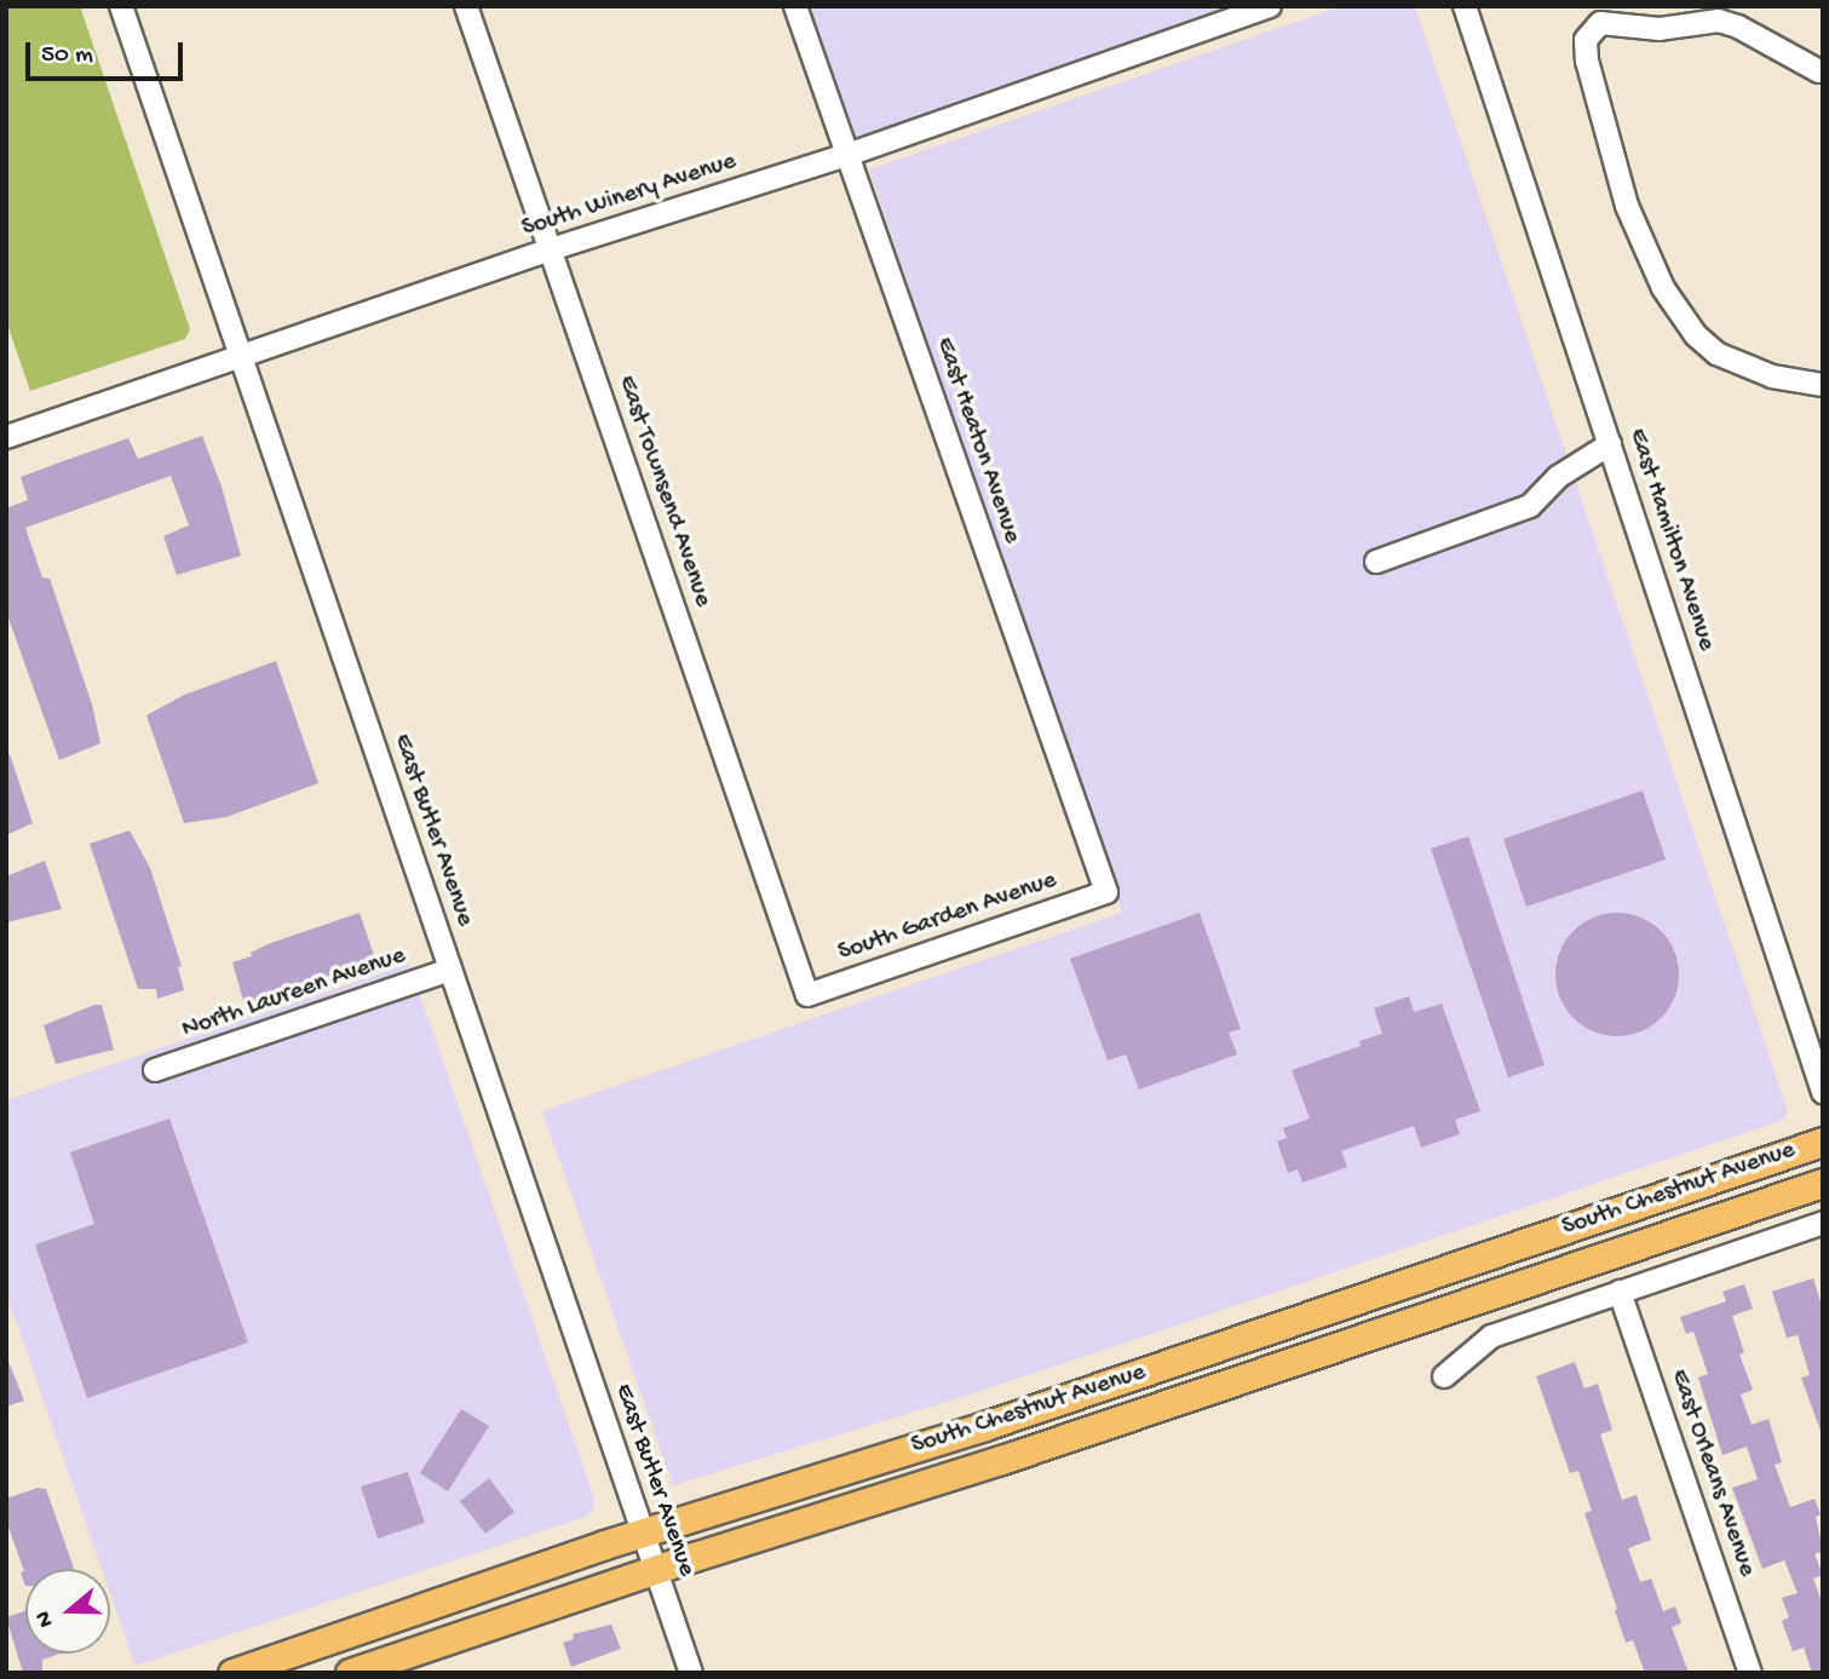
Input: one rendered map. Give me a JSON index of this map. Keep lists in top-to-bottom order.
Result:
{
  "streets": {
    "main road": ["South Chestnut Avenue"],
    "street": [
      "South Winery Avenue",
      "East Heaton Avenue",
      "East Townsend Avenue",
      "East Hamilton Avenue",
      "East Butler Avenue",
      "South Garden Avenue",
      "North Laureen Avenue",
      "East Orleans Avenue"
    ]
  },
  "crossings": [
    ["South Winery Avenue", "East Heaton Avenue"],
    ["South Winery Avenue", "East Townsend Avenue"],
    ["South Winery Avenue", "East Butler Avenue"],
    ["East Heaton Avenue", "South Garden Avenue"],
    ["East Townsend Avenue", "South Garden Avenue"],
    ["East Butler Avenue", "North Laureen Avenue"],
    ["East Butler Avenue", "South Chestnut Avenue"]
  ],
  "scale_bar": "50 m",
  "north": "left"
}
